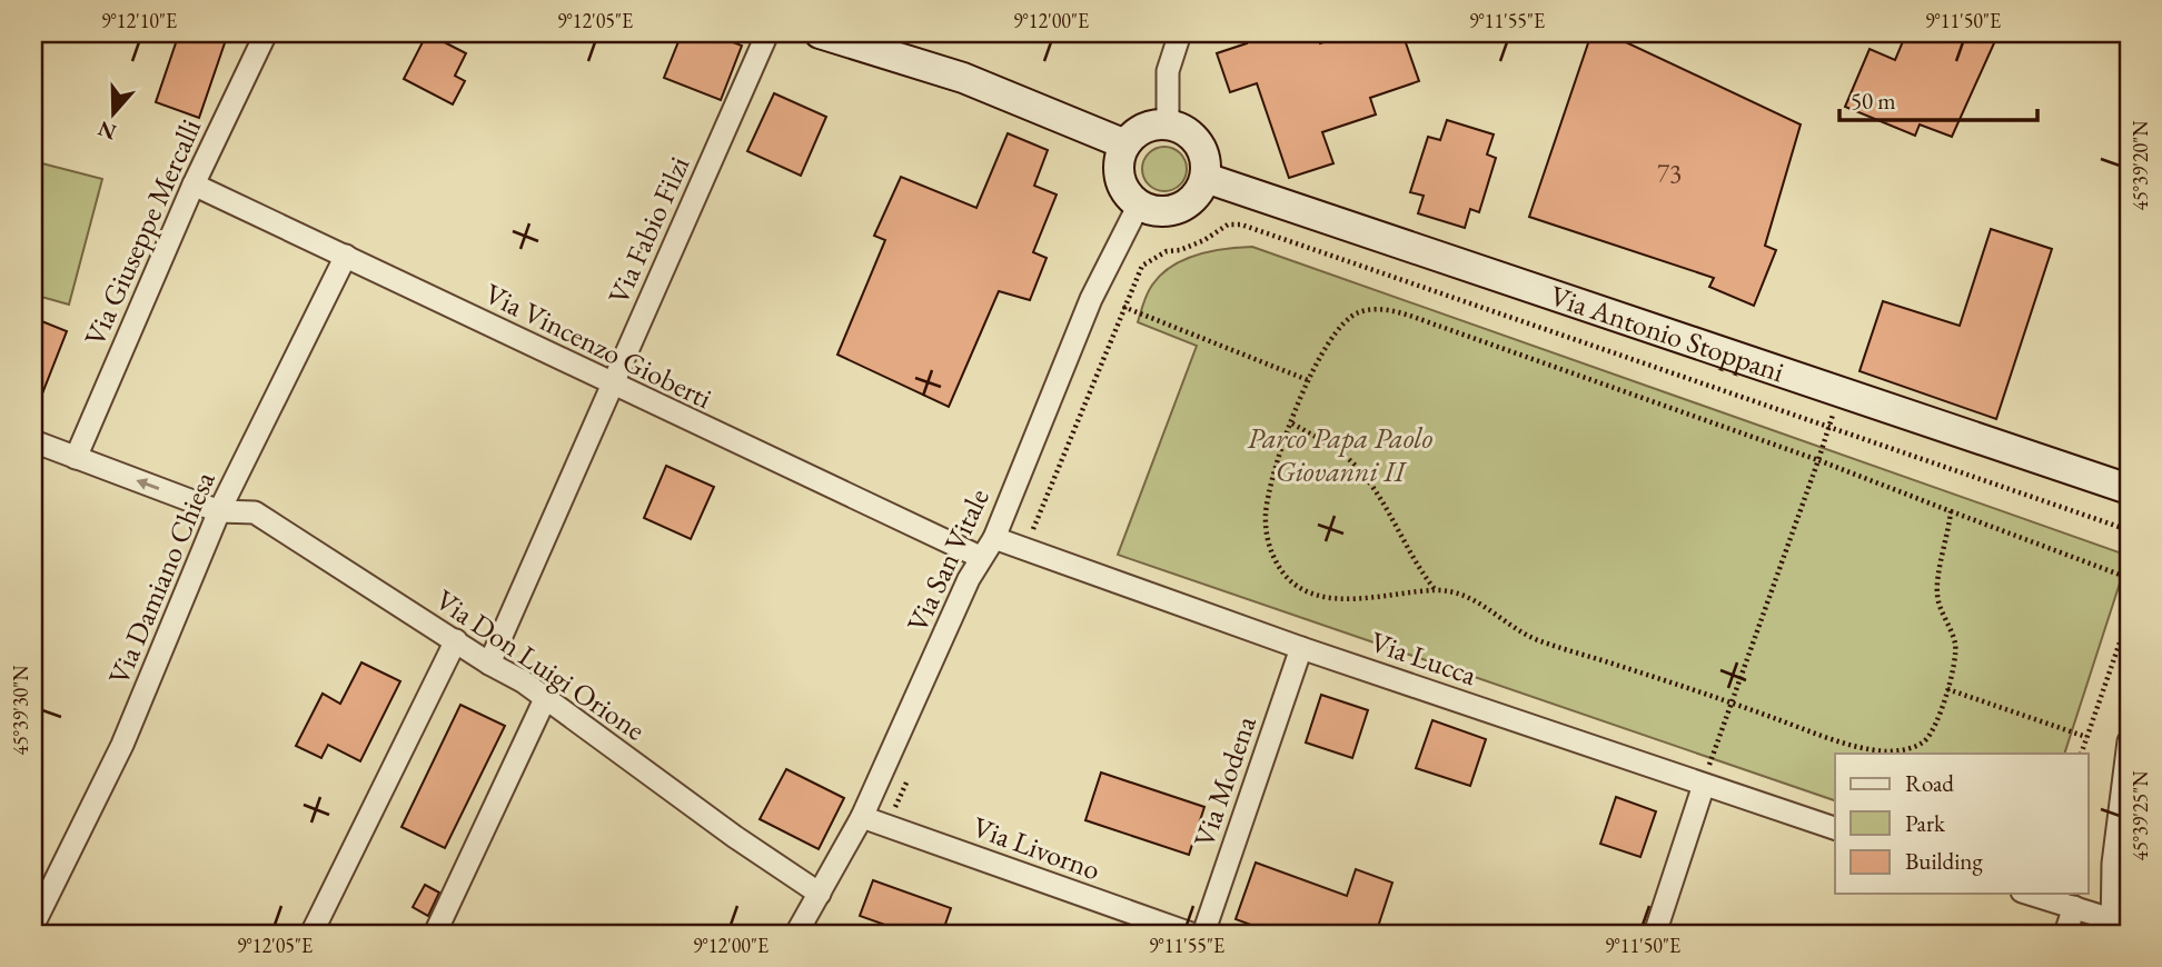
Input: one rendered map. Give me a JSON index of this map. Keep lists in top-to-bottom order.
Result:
{
  "streets": {
    "street": [
      "Via Fabio Filzi",
      "Via Giuseppe Mercalli",
      "Via Antonio Stoppani",
      "Via Vincenzo Gioberti",
      "Via San Vitale",
      "Via Damiano Chiesa",
      "Via Lucca",
      "Via Don Luigi Orione",
      "Via Modena",
      "Via Livorno"
    ]
  },
  "crossings": [
    ["Via Fabio Filzi", "Via Vincenzo Gioberti"],
    ["Via Fabio Filzi", "Via Don Luigi Orione"],
    ["Via Giuseppe Mercalli", "Via Vincenzo Gioberti"],
    ["Via Antonio Stoppani", "Via San Vitale"],
    ["Via Vincenzo Gioberti", "Via San Vitale"],
    ["Via Vincenzo Gioberti", "Via Damiano Chiesa"],
    ["Via San Vitale", "Via Lucca"],
    ["Via San Vitale", "Via Don Luigi Orione"],
    ["Via San Vitale", "Via Livorno"],
    ["Via Damiano Chiesa", "Via Don Luigi Orione"],
    ["Via Lucca", "Via Modena"]
  ],
  "parks": ["Parco Papa Paolo Giovanni II"],
  "house_numbers": ["73"],
  "legend": ["Road", "Park", "Building"],
  "scale_bar": "50 m",
  "north": "bottom",
  "coordinates": [
    "9°12'10\"E",
    "9°12'05\"E",
    "9°12'00\"E",
    "9°11'55\"E",
    "9°11'50\"E",
    "45°39'20\"N",
    "45°39'30\"N",
    "45°39'25\"N"
  ]
}
